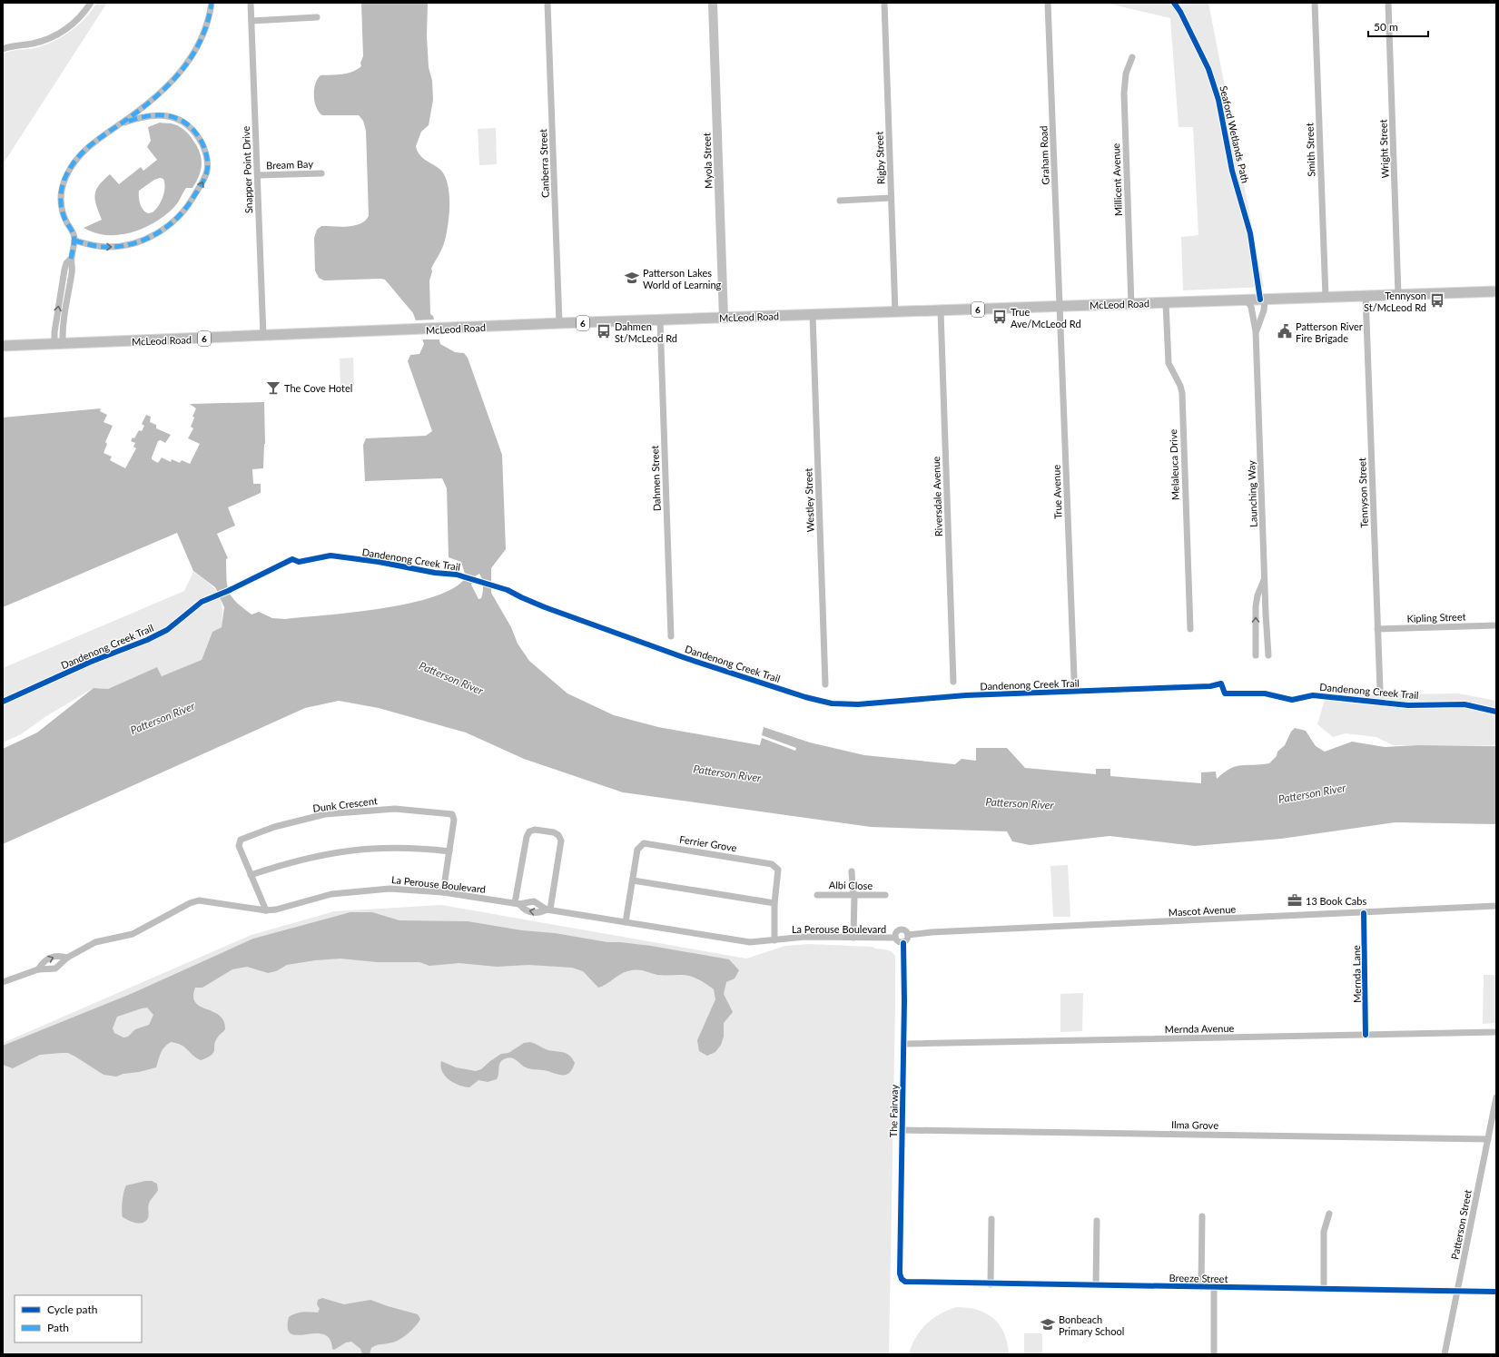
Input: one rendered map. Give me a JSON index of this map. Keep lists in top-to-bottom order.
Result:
{
  "streets": {
    "main road": ["McLeod Road", "6"],
    "street": [
      "Wright Street",
      "Smith Street",
      "Graham Road",
      "Rigby Street",
      "Myola Street",
      "Canberra Street",
      "Bream Bay",
      "Snapper Point Drive",
      "Millicent Avenue",
      "Melaleuca Drive",
      "Dahmen Street",
      "True Avenue",
      "Tennyson Street",
      "Launching Way",
      "Riversdale Avenue",
      "Westley Street",
      "Kipling Street",
      "Dunk Crescent",
      "Ferrier Grove",
      "La Perouse Boulevard",
      "Albi Close",
      "Mascot Avenue",
      "Mernda Avenue",
      "The Fairway",
      "Ilma Grove",
      "Patterson Street",
      "Breeze Street"
    ],
    "cycle path": ["Seaford Wetlands Path", "Dandenong Creek Trail", "Mernda Lane"]
  },
  "crossings": [
    ["Wright Street", "McLeod Road"],
    ["Smith Street", "McLeod Road"],
    ["Graham Road", "McLeod Road"],
    ["Graham Road", "True Avenue"],
    ["Rigby Street", "McLeod Road"],
    ["Myola Street", "McLeod Road"],
    ["Canberra Street", "McLeod Road"],
    ["Bream Bay", "Snapper Point Drive"],
    ["Snapper Point Drive", "McLeod Road"],
    ["Millicent Avenue", "McLeod Road"],
    ["McLeod Road", "Melaleuca Drive"],
    ["McLeod Road", "Dahmen Street"],
    ["McLeod Road", "True Avenue"],
    ["McLeod Road", "Tennyson Street"],
    ["McLeod Road", "Launching Way"],
    ["McLeod Road", "Riversdale Avenue"],
    ["McLeod Road", "Westley Street"],
    ["Tennyson Street", "Kipling Street"],
    ["Dunk Crescent", "La Perouse Boulevard"],
    ["Ferrier Grove", "La Perouse Boulevard"],
    ["La Perouse Boulevard", "Mascot Avenue"],
    ["La Perouse Boulevard", "The Fairway"],
    ["Mascot Avenue", "The Fairway"],
    ["Mernda Avenue", "The Fairway"],
    ["The Fairway", "Ilma Grove"],
    ["The Fairway", "Breeze Street"],
    ["Ilma Grove", "Patterson Street"],
    ["Patterson Street", "Breeze Street"]
  ],
  "water": ["Patterson River"],
  "places": {
    "school or university": ["Patterson Lakes World of Learning", "Bonbeach Primary School"],
    "bus stop": ["Tennyson St/McLeod Rd", "True Ave/McLeod Rd", "Dahmen St/McLeod Rd"],
    "public building": ["Patterson River Fire Brigade"],
    "bar": ["The Cove Hotel"],
    "office": ["13 Book Cabs"]
  },
  "legend": ["Cycle path", "Path"],
  "scale_bar": "50 m"
}
